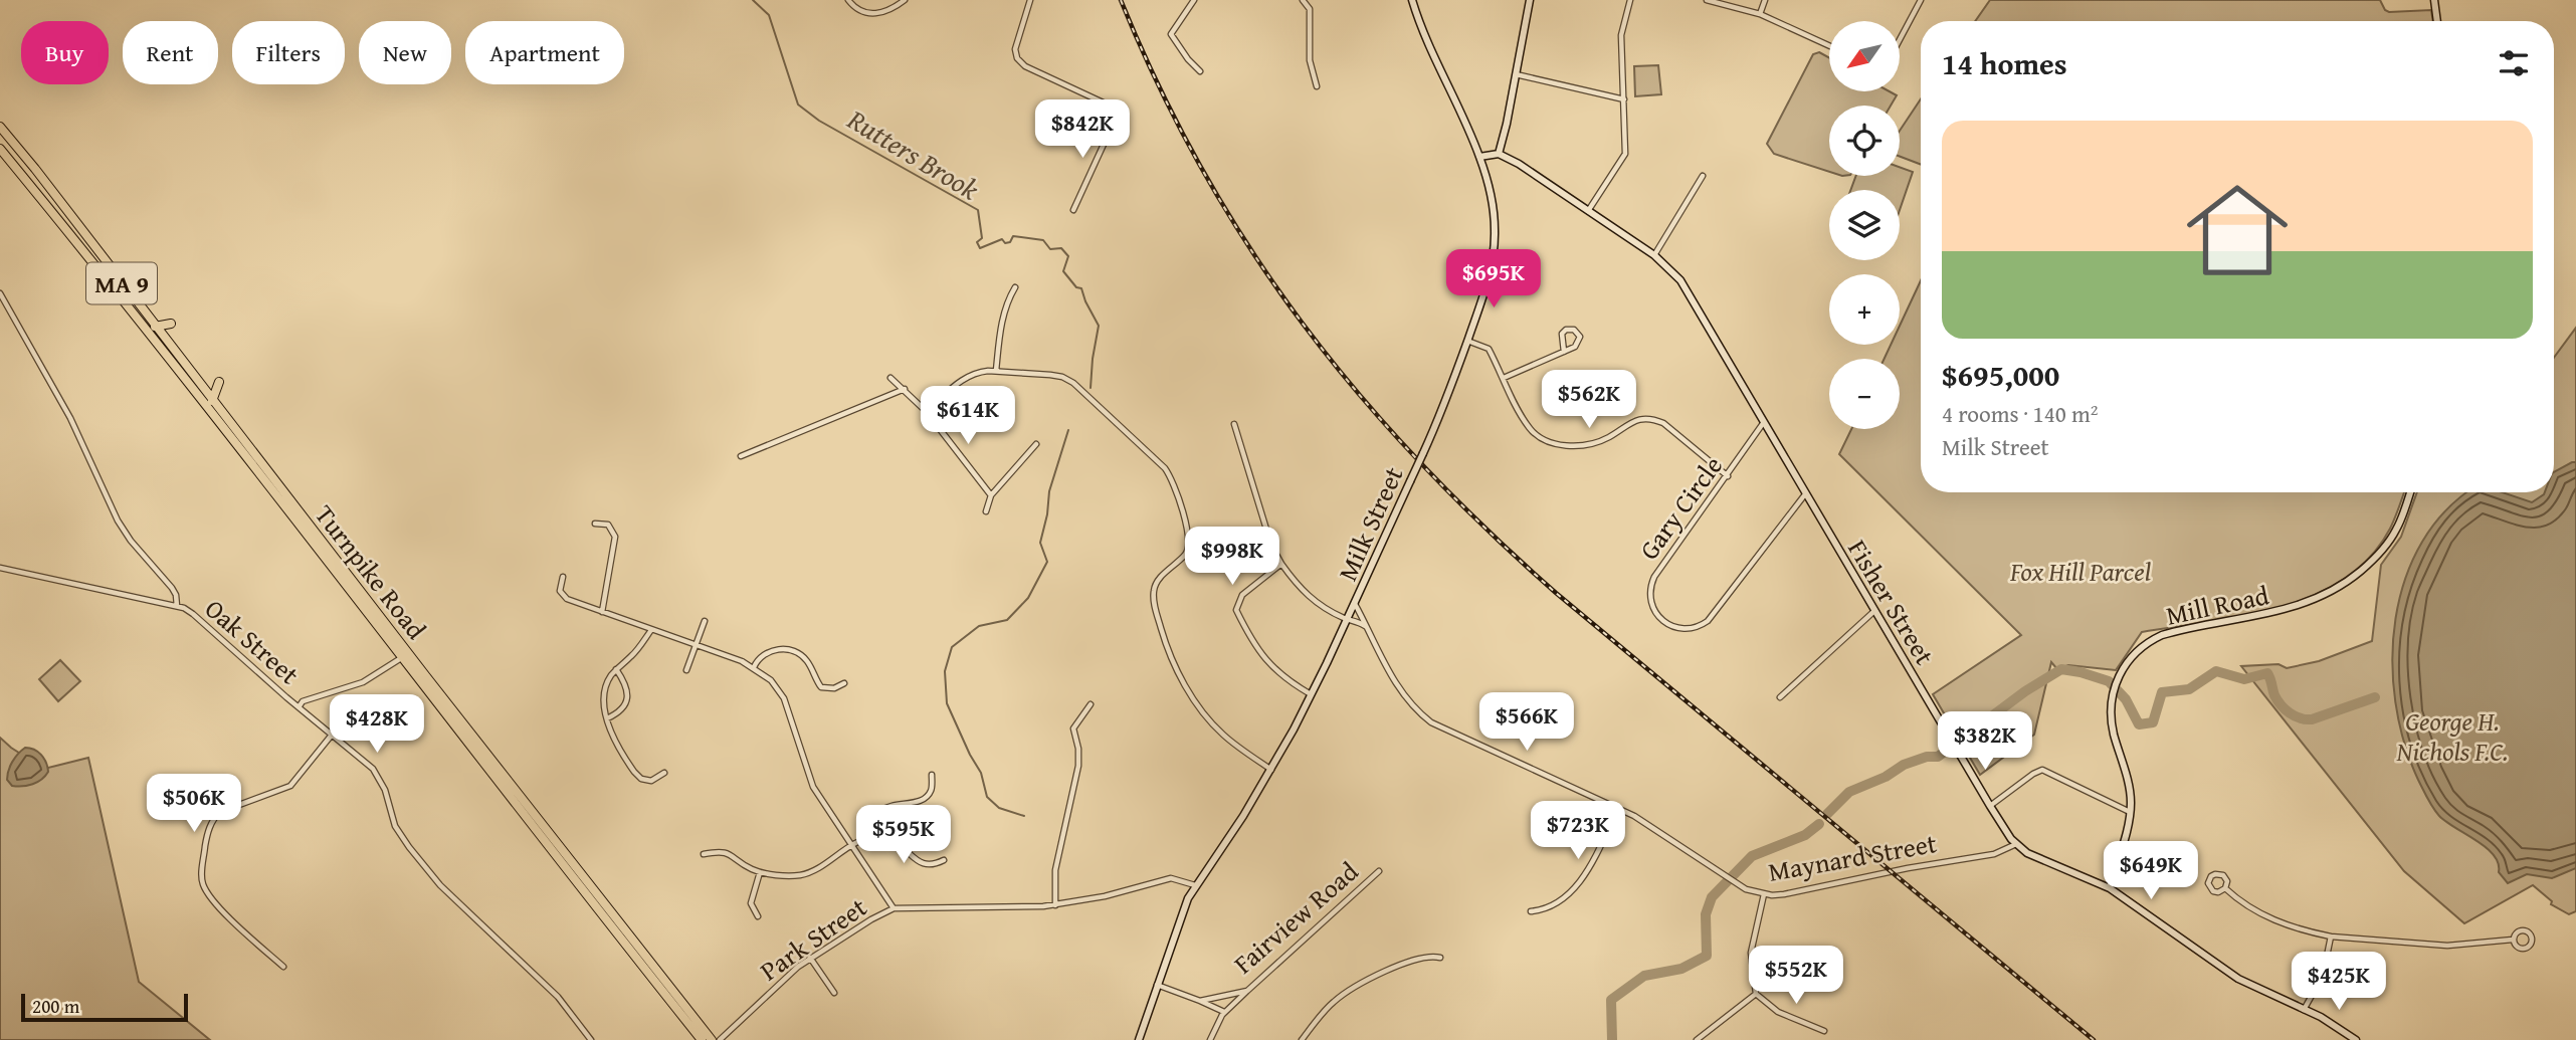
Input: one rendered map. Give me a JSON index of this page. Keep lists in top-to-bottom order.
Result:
{
  "streets": {
    "highway": ["MA 9", "Turnpike Road"],
    "main road": ["Milk Street", "Fisher Street", "Mill Road"],
    "street": [
      "Gary Circle",
      "Oak Street",
      "Maynard Street",
      "Fairview Road",
      "Park Street"
    ]
  },
  "crossings": [
    ["Gary Circle", "Fisher Street"],
    ["Milk Street", "Maynard Street"],
    ["Milk Street", "Park Street"],
    ["Fisher Street", "Mill Road"],
    ["Fisher Street", "Maynard Street"]
  ],
  "water": ["Rutters Brook"],
  "parks": ["Fox Hill Parcel", "George H. Nichols F.C."],
  "scale_bar": "200 m",
  "north": "bottom left",
  "page": {
    "map_buttons": ["+", "−"],
    "chip": [
      "Buy",
      "Rent",
      "Filters",
      "New",
      "Apartment"
    ],
    "heading": "14 homes",
    "price": [
      "$842K",
      "$695K",
      "$562K",
      "$614K",
      "$998K",
      "$566K",
      "$428K",
      "$382K",
      "$506K",
      "$723K",
      "$595K",
      "$649K",
      "$552K",
      "$425K"
    ],
    "list": [
      {
        "name": "$695,000",
        "note": "4 rooms · 140 m² · Milk Street"
      }
    ],
    "scale": "200 m"
  }
}
